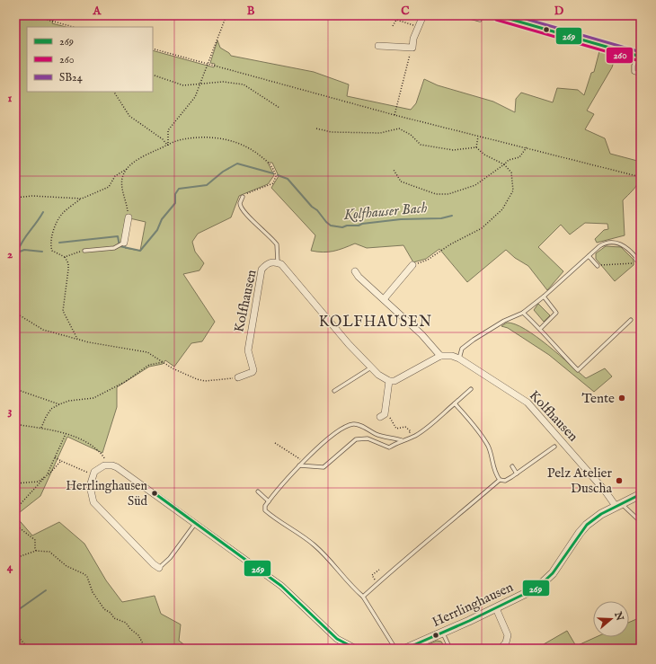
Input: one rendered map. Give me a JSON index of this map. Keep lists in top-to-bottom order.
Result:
{
  "streets": {
    "street": ["Kolfhausen", "Herrlinghausen"]
  },
  "crossings": [
    ["Kolfhausen", "Herrlinghausen"]
  ],
  "districts": ["KOLFHAUSEN"],
  "water": ["Kolfhauser Bach"],
  "places": ["Tente", "Pelz Atelier Duscha", "Herrlinghausen Süd"],
  "lines": ["transit line 269", "transit line SB24", "transit line 260"],
  "legend": ["269", "260", "SB24"],
  "north": "right",
  "grid": {
    "columns": [
      "A",
      "B",
      "C",
      "D"
    ],
    "rows": [
      "1",
      "2",
      "3",
      "4"
    ]
  }
}
